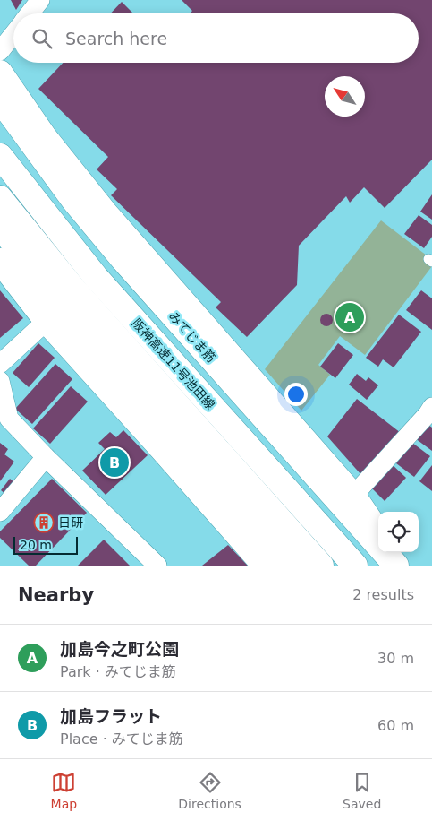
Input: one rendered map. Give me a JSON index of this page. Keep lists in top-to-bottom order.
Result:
{
  "streets": {
    "main road": ["みてじま筋", "阪神高速11号池田線"]
  },
  "places": {
    "building": ["日研"]
  },
  "scale_bar": "20 m",
  "north": "top left",
  "page": {
    "search": "Search here",
    "pins": ["A", "B"],
    "scale": "20 m",
    "heading": ["Nearby", "2 results"],
    "list": [
      {
        "mark": "A",
        "name": "加島今之町公園",
        "note": "Park · みてじま筋",
        "value": "30 m"
      },
      {
        "mark": "B",
        "name": "加島フラット",
        "note": "Place · みてじま筋",
        "value": "60 m"
      }
    ],
    "nav": ["Map", "Directions", "Saved"]
  }
}
